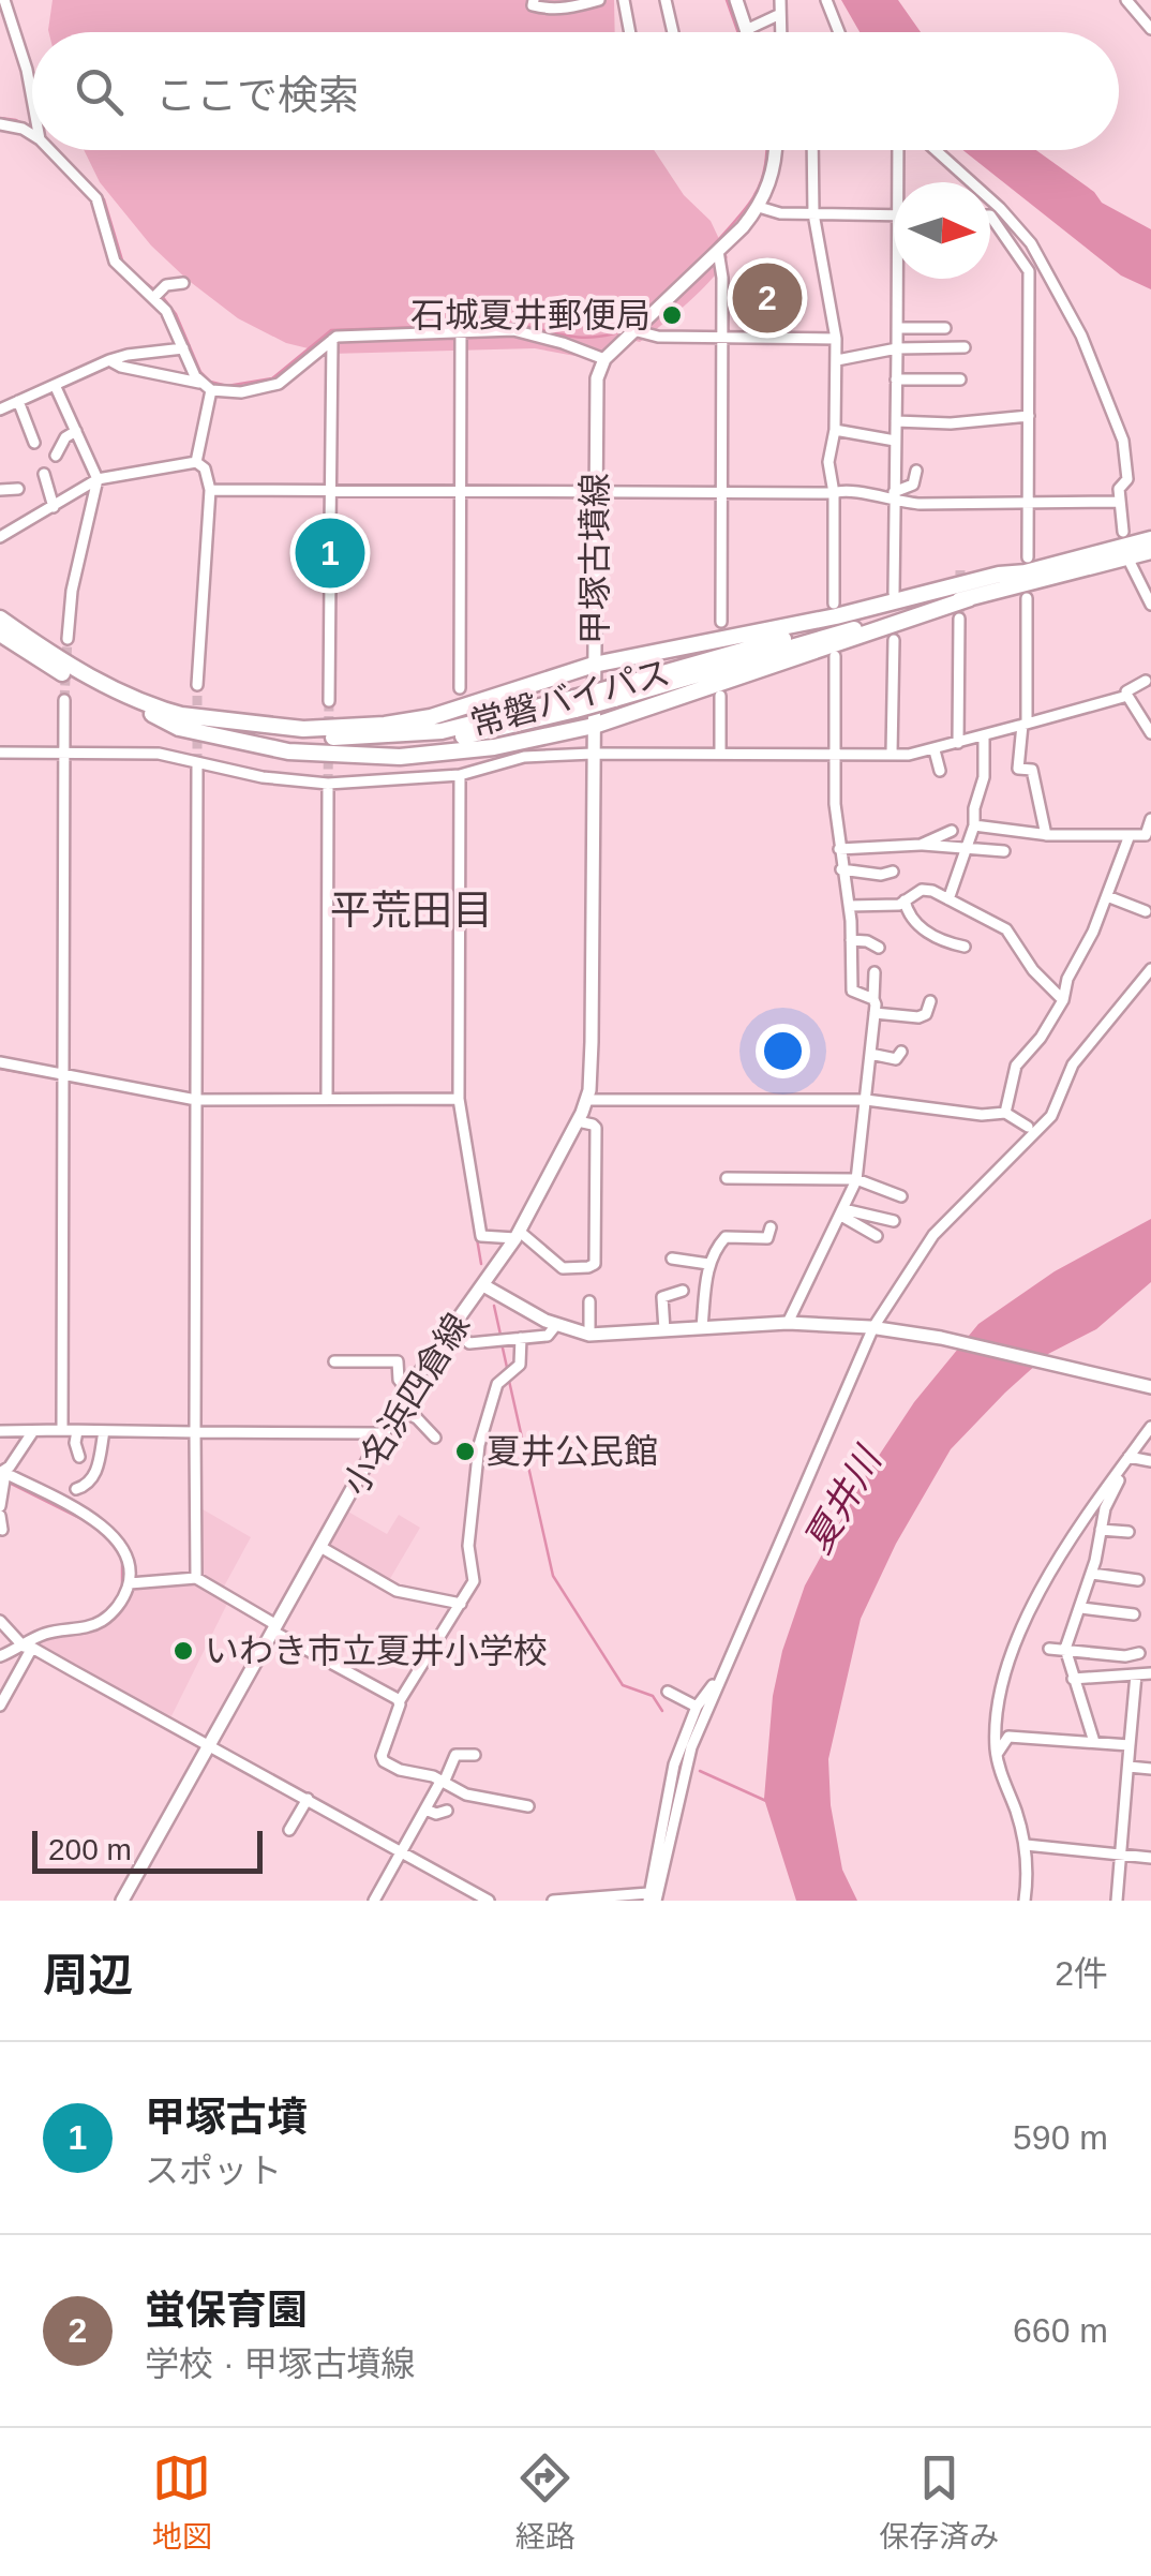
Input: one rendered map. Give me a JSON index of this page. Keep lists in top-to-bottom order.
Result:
{
  "streets": {
    "highway": ["常磐バイパス"],
    "main road": ["甲塚古墳線", "小名浜四倉線"]
  },
  "crossings": [
    ["甲塚古墳線", "小名浜四倉線"]
  ],
  "districts": ["平荒田目"],
  "water": ["夏井川"],
  "places": ["石城夏井郵便局", "夏井公民館", "いわき市立夏井小学校"],
  "scale_bar": "200 m",
  "north": "right",
  "page": {
    "search": "ここで検索",
    "pins": ["2", "1"],
    "scale": "200 m",
    "heading": ["周辺", "2件"],
    "list": [
      {
        "mark": "1",
        "name": "甲塚古墳",
        "note": "スポット",
        "value": "590 m"
      },
      {
        "mark": "2",
        "name": "蛍保育園",
        "note": "学校 · 甲塚古墳線",
        "value": "660 m"
      }
    ],
    "nav": ["地図", "経路", "保存済み"]
  }
}
